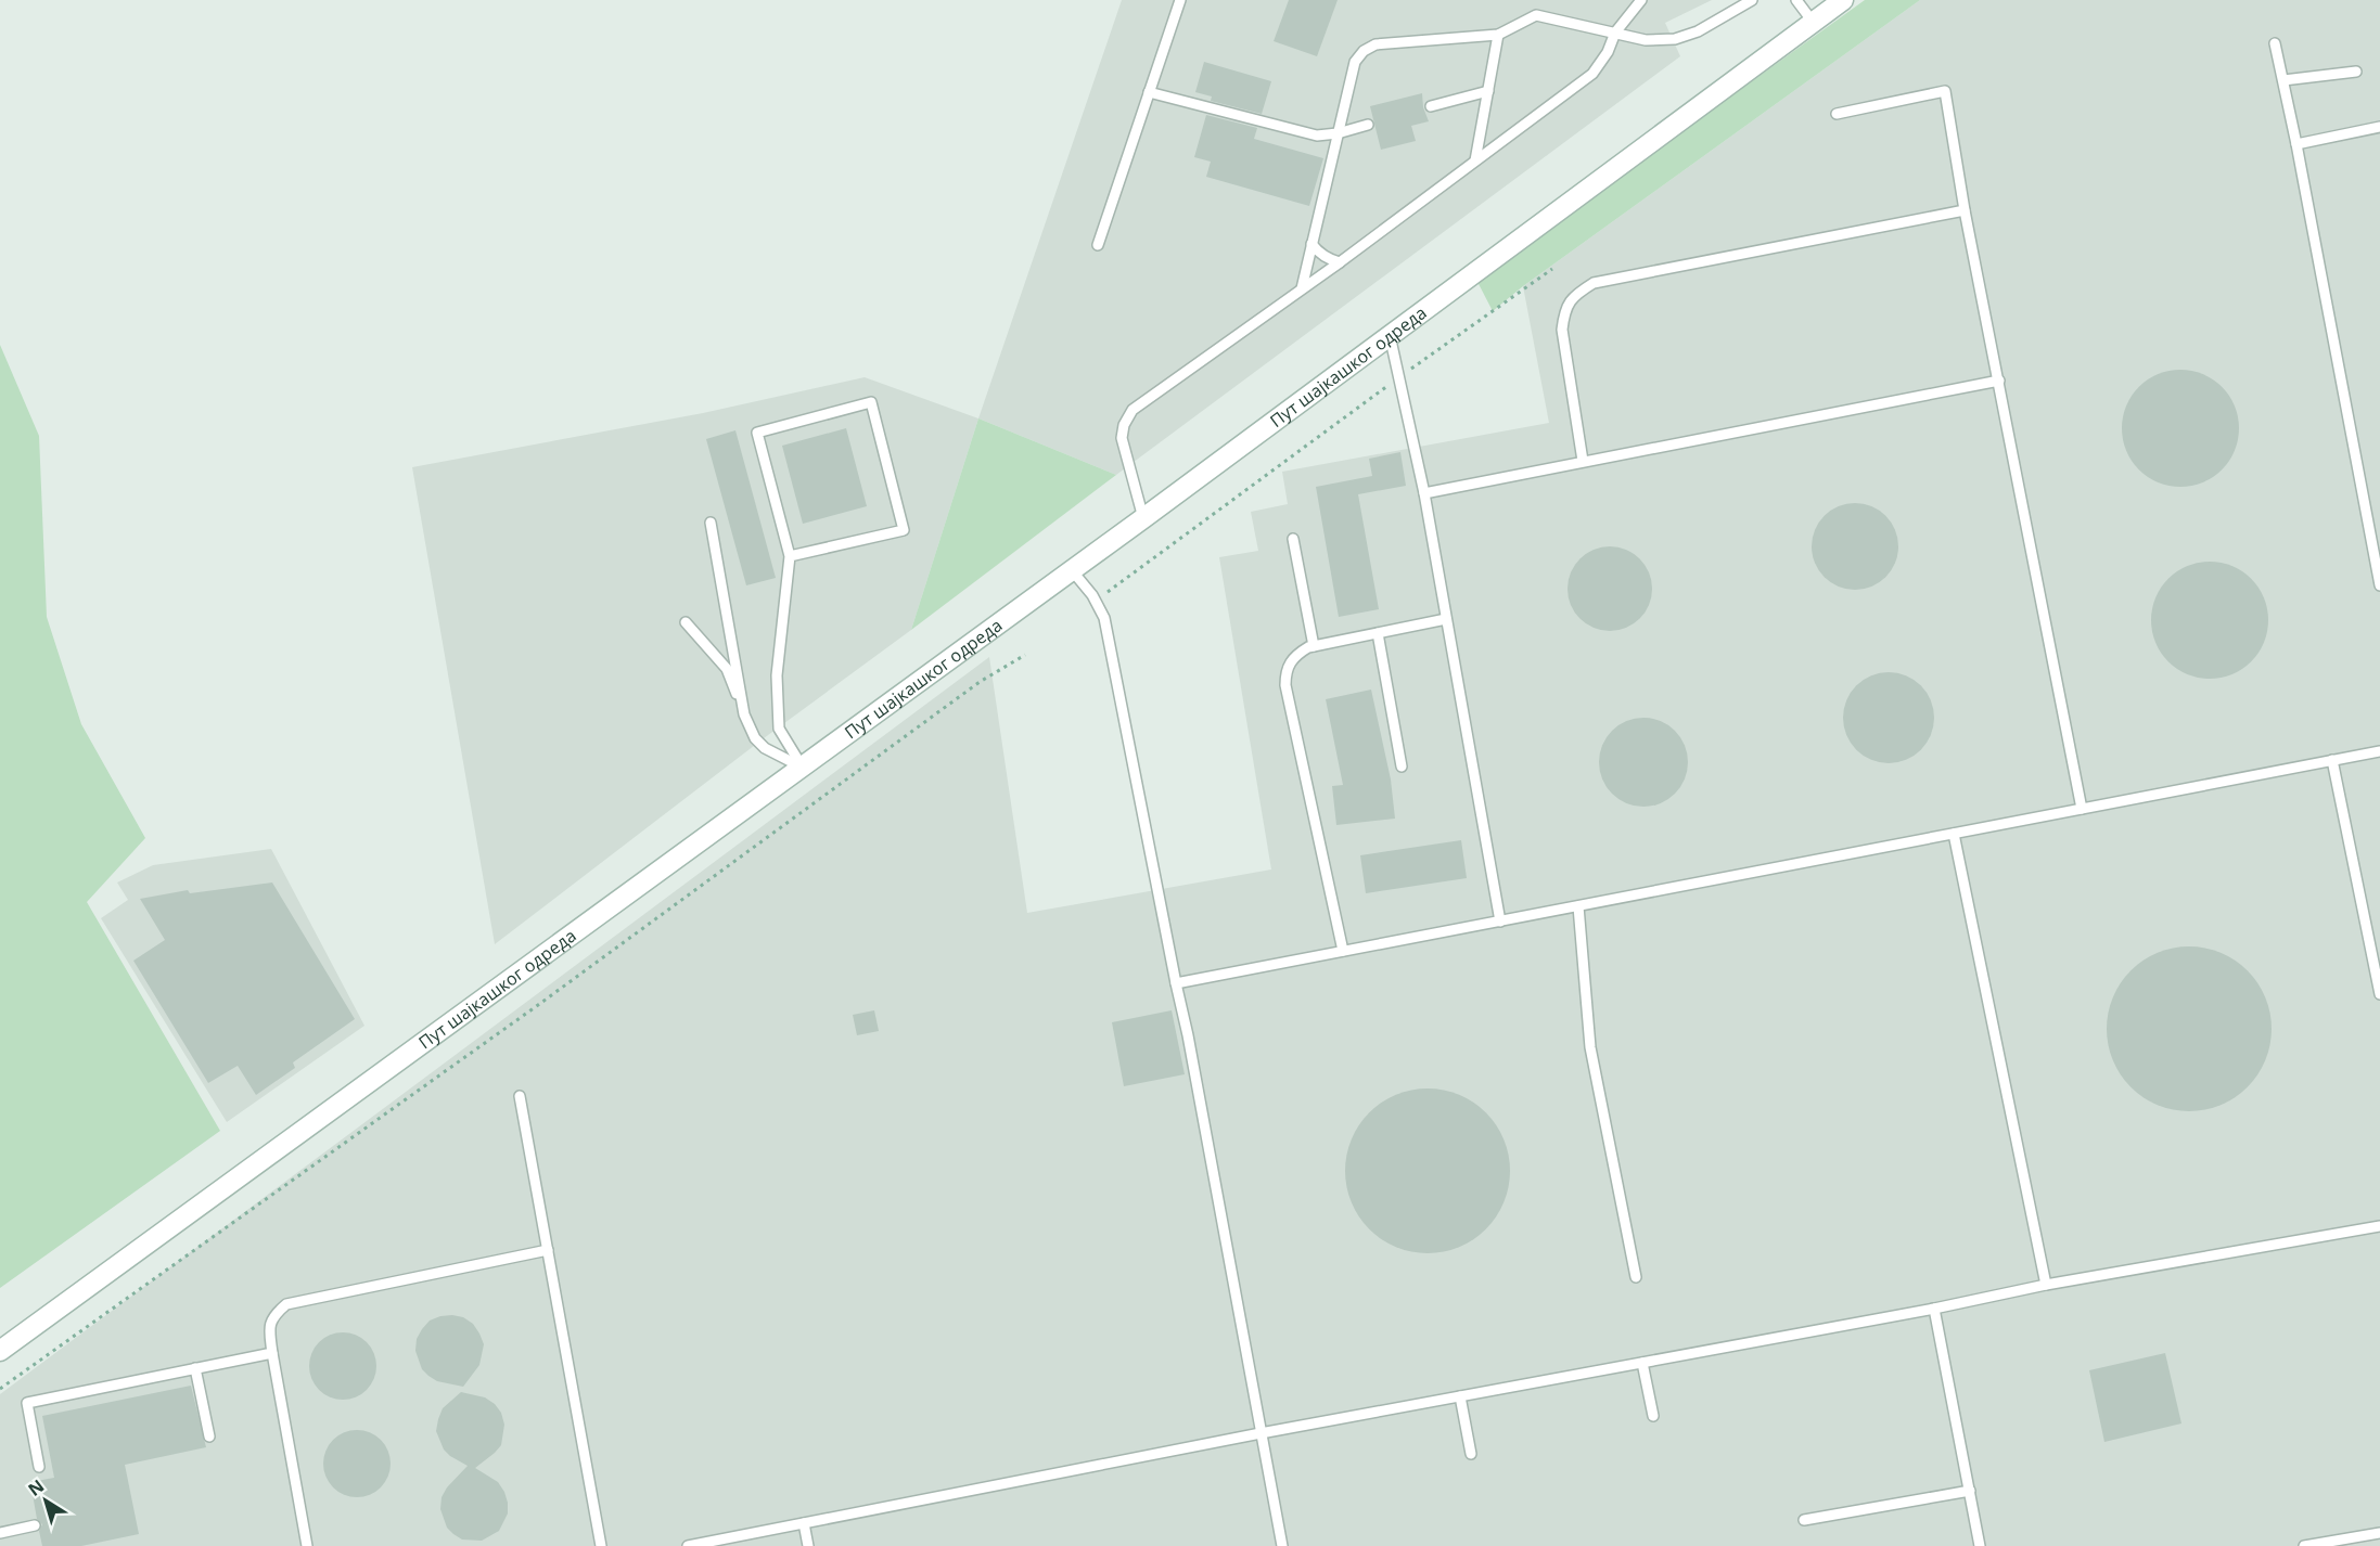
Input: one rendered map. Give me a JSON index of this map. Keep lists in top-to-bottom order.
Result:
{
  "streets": {
    "street": ["Пут шајкашког одреда"]
  },
  "north": "top left"
}
